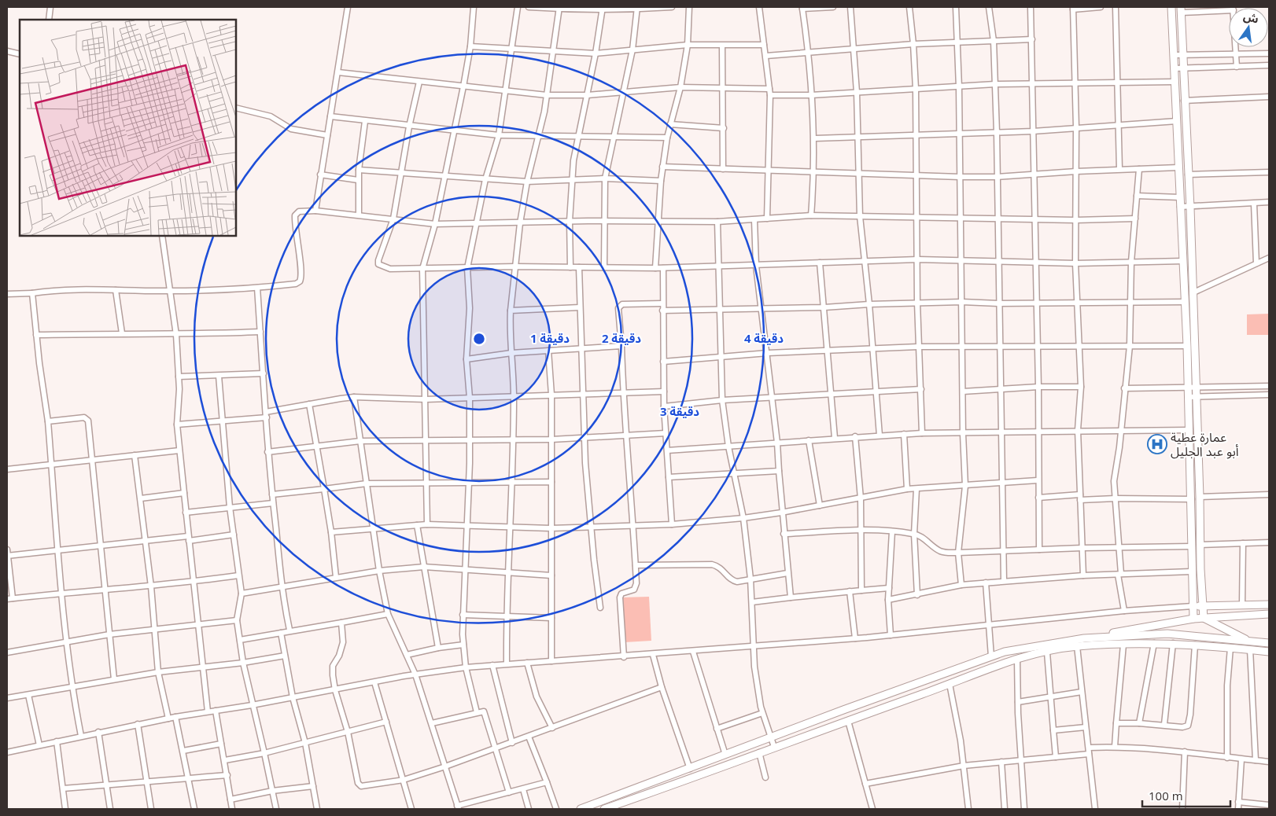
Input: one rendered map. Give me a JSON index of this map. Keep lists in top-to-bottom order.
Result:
{
  "places": {
    "hospital": ["عمارة عطية أبو عبد الجليل"]
  },
  "scale_bar": "100 m",
  "north": "top",
  "rings": [
    "1 دقيقة",
    "2 دقيقة",
    "4 دقيقة",
    "3 دقيقة"
  ]
}
